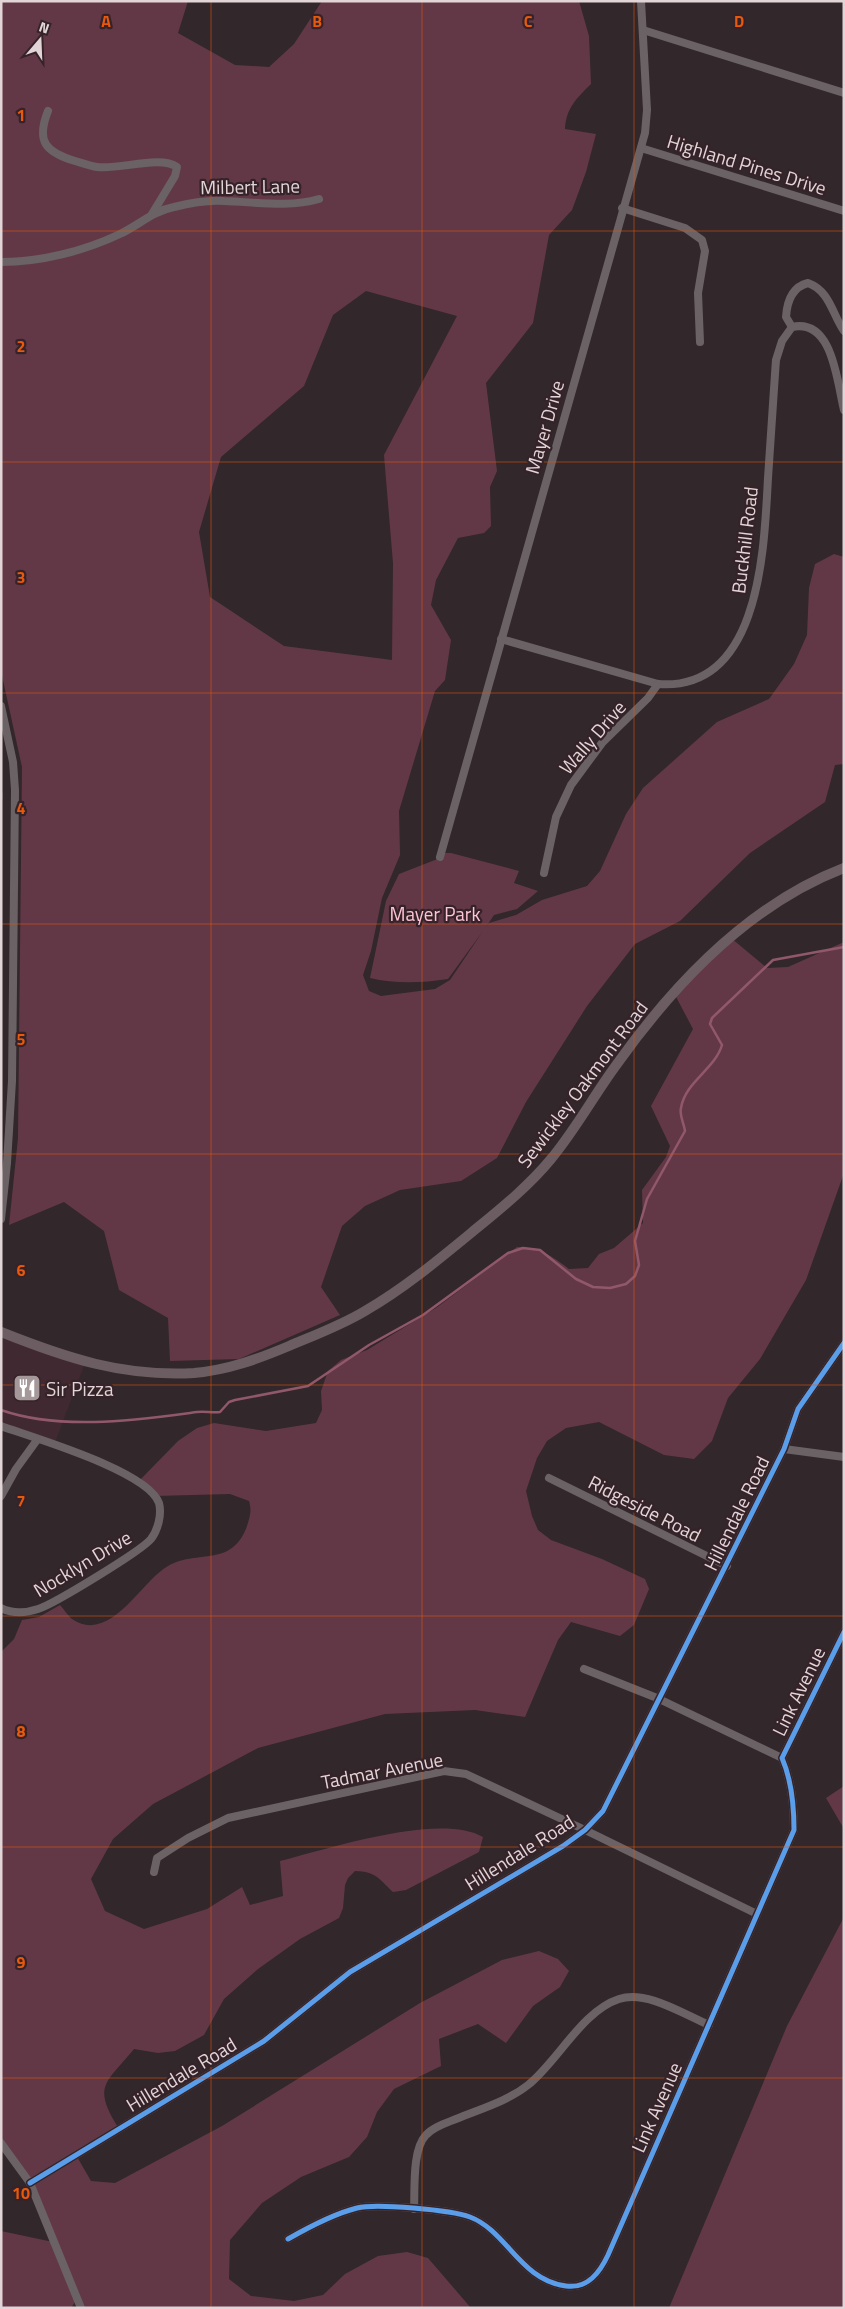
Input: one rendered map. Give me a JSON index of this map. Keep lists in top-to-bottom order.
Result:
{
  "streets": {
    "main road": ["Sewickley Oakmont Road"],
    "street": [
      "Highland Pines Drive",
      "Milbert Lane",
      "Mayer Drive",
      "Buckhill Road",
      "Wally Drive",
      "Ridgeside Road",
      "Hillendale Road",
      "Nocklyn Drive",
      "Link Avenue",
      "Tadmar Avenue"
    ]
  },
  "crossings": [
    ["Highland Pines Drive", "Mayer Drive"],
    ["Mayer Drive", "Buckhill Road"],
    ["Buckhill Road", "Wally Drive"],
    ["Ridgeside Road", "Hillendale Road"],
    ["Hillendale Road", "Tadmar Avenue"],
    ["Link Avenue", "Tadmar Avenue"]
  ],
  "parks": ["Mayer Park"],
  "places": {
    "restaurant": ["Sir Pizza"]
  },
  "north": "top",
  "grid": {
    "columns": [
      "A",
      "B",
      "C",
      "D"
    ],
    "rows": [
      "1",
      "2",
      "3",
      "4",
      "5",
      "6",
      "7",
      "8",
      "9",
      "10"
    ]
  }
}
